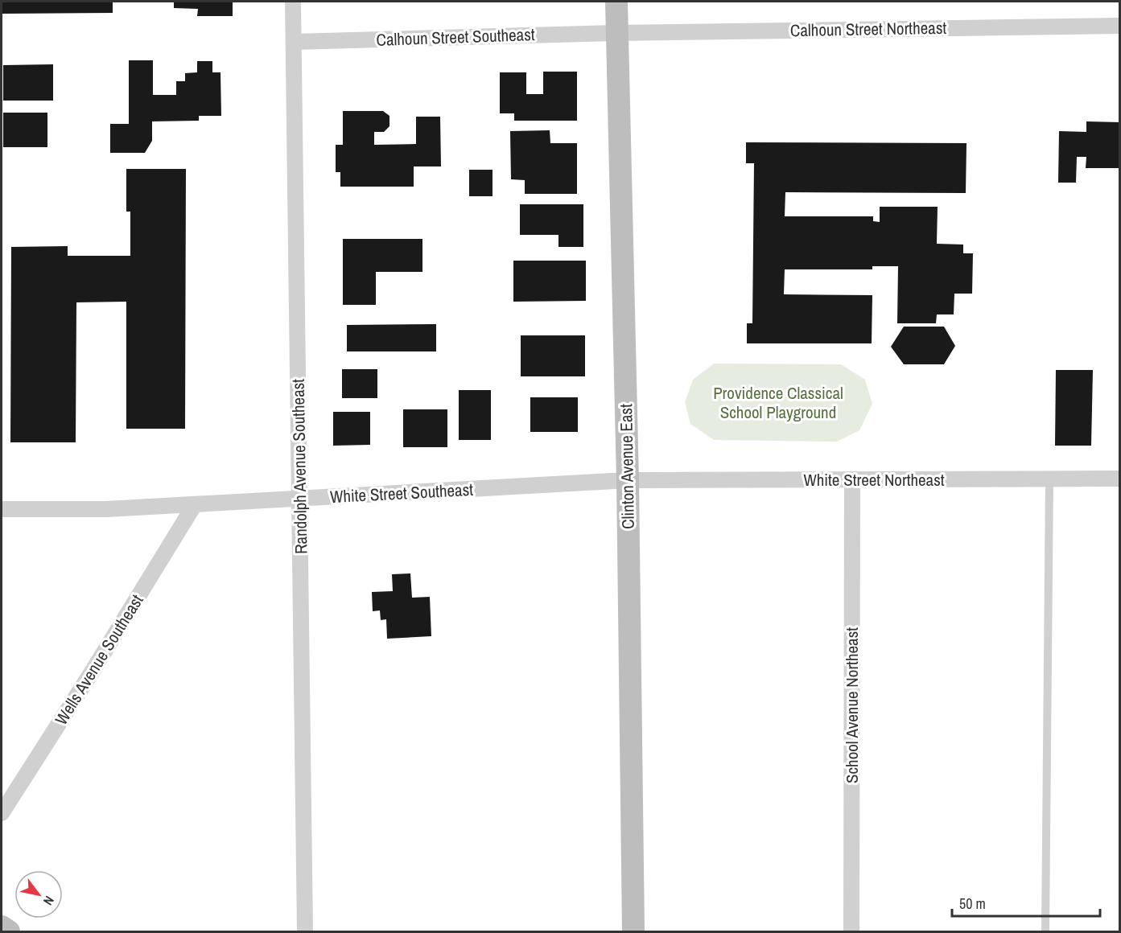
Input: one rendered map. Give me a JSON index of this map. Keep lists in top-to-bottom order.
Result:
{
  "streets": {
    "street": [
      "Calhoun Street Northeast",
      "Calhoun Street Southeast",
      "Randolph Avenue Southeast",
      "Clinton Avenue East",
      "White Street Northeast",
      "White Street Southeast",
      "Wells Avenue Southeast",
      "School Avenue Northeast"
    ]
  },
  "crossings": [
    ["Calhoun Street Northeast", "Calhoun Street Southeast"],
    ["Calhoun Street Northeast", "Clinton Avenue East"],
    ["Calhoun Street Southeast", "Randolph Avenue Southeast"],
    ["Calhoun Street Southeast", "Clinton Avenue East"],
    ["Randolph Avenue Southeast", "White Street Southeast"],
    ["Clinton Avenue East", "White Street Northeast"],
    ["Clinton Avenue East", "White Street Southeast"],
    ["White Street Northeast", "White Street Southeast"],
    ["White Street Northeast", "School Avenue Northeast"],
    ["White Street Southeast", "Wells Avenue Southeast"]
  ],
  "parks": ["Providence Classical School Playground"],
  "scale_bar": "50 m",
  "north": "bottom right"
}
